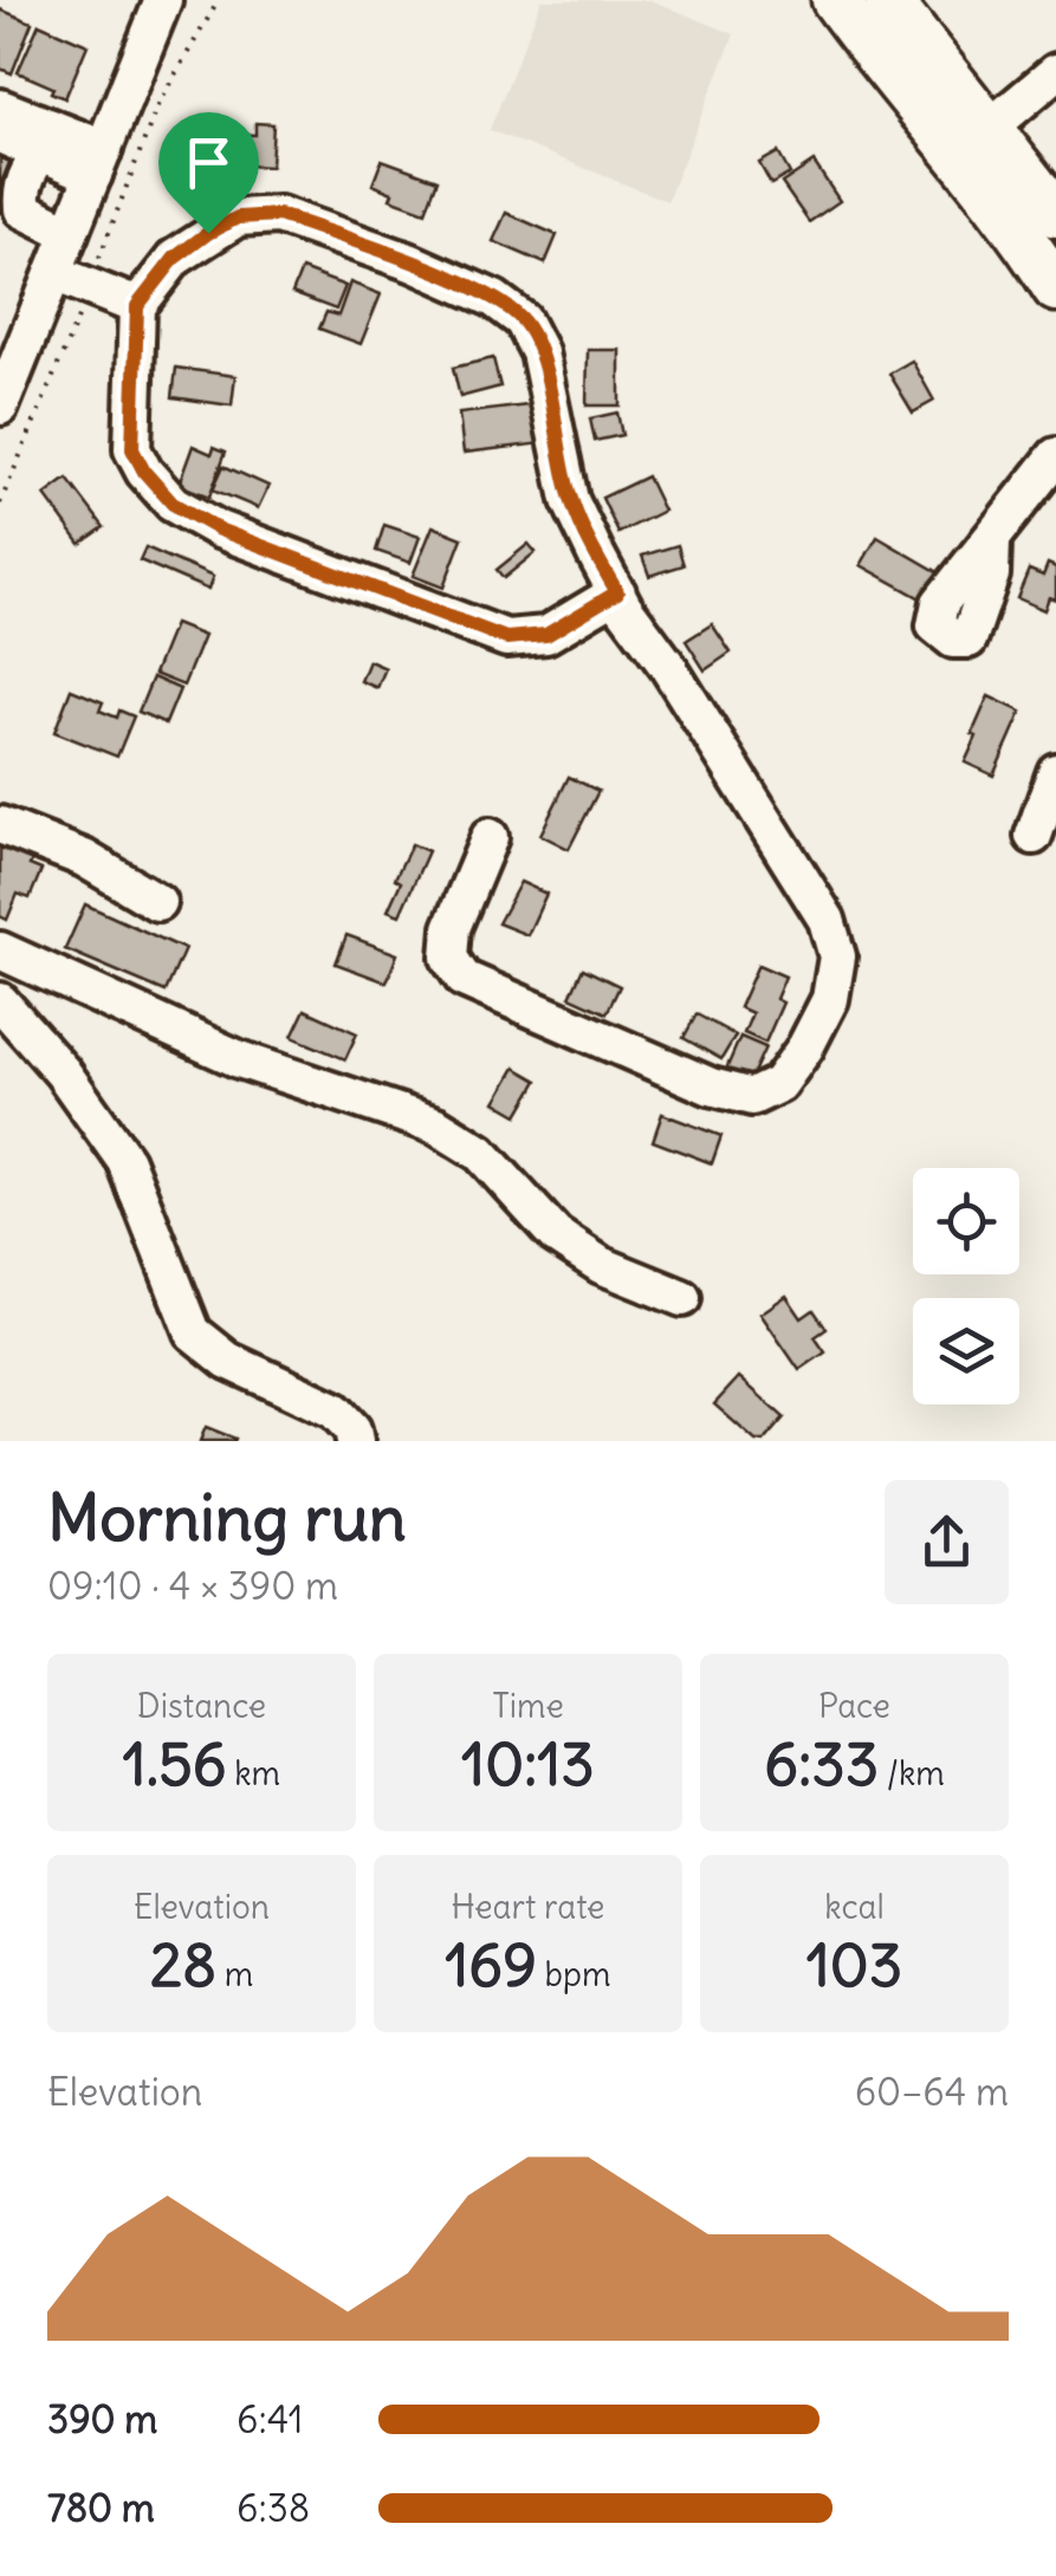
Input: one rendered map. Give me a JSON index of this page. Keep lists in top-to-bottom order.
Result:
{
  "page": {
    "heading": ["Morning run", "09:10 · 4 × 390 m"],
    "stats": [
      ["Distance", "1.56 km"],
      ["Time", "10:13"],
      ["Pace", "6:33 /km"],
      ["Elevation", "28 m"],
      ["Heart rate", "169 bpm"],
      ["kcal", "103"]
    ],
    "chart": ["Elevation", "60–64 m"],
    "list": [
      {
        "name": "390 m",
        "note": "6:41"
      },
      {
        "name": "780 m",
        "note": "6:38"
      }
    ]
  }
}
